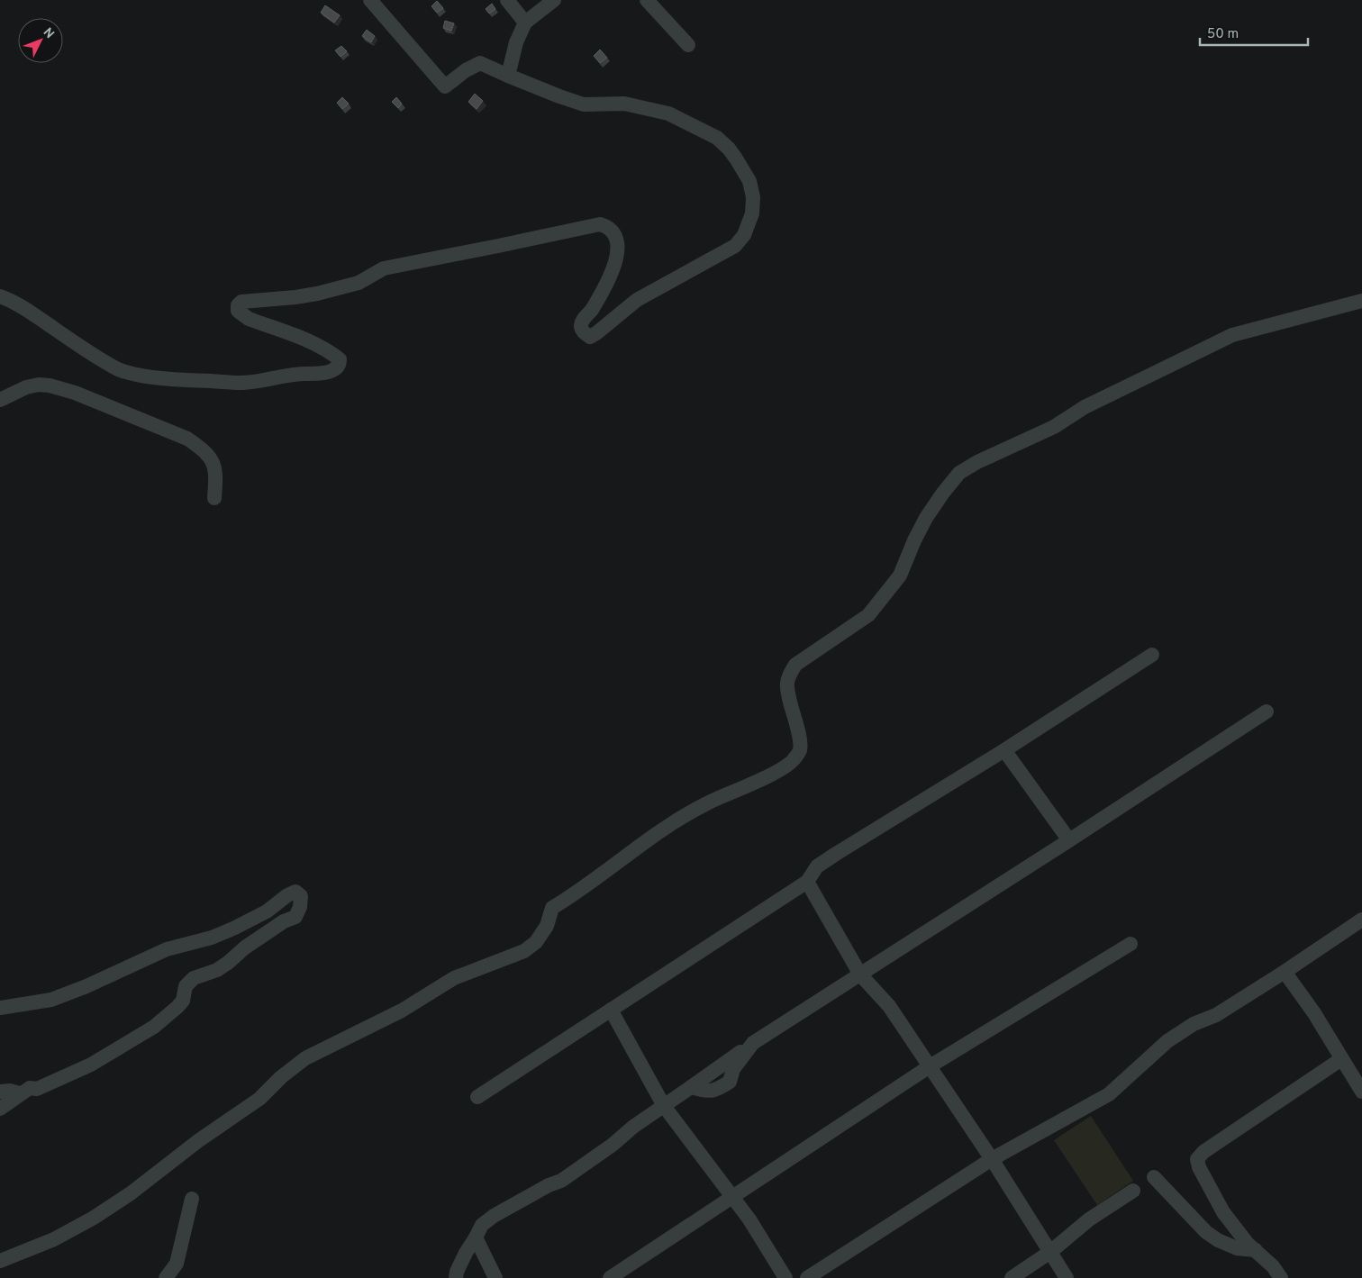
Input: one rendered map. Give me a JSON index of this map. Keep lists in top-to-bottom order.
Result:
{
  "scale_bar": "50 m",
  "north": "top right"
}
